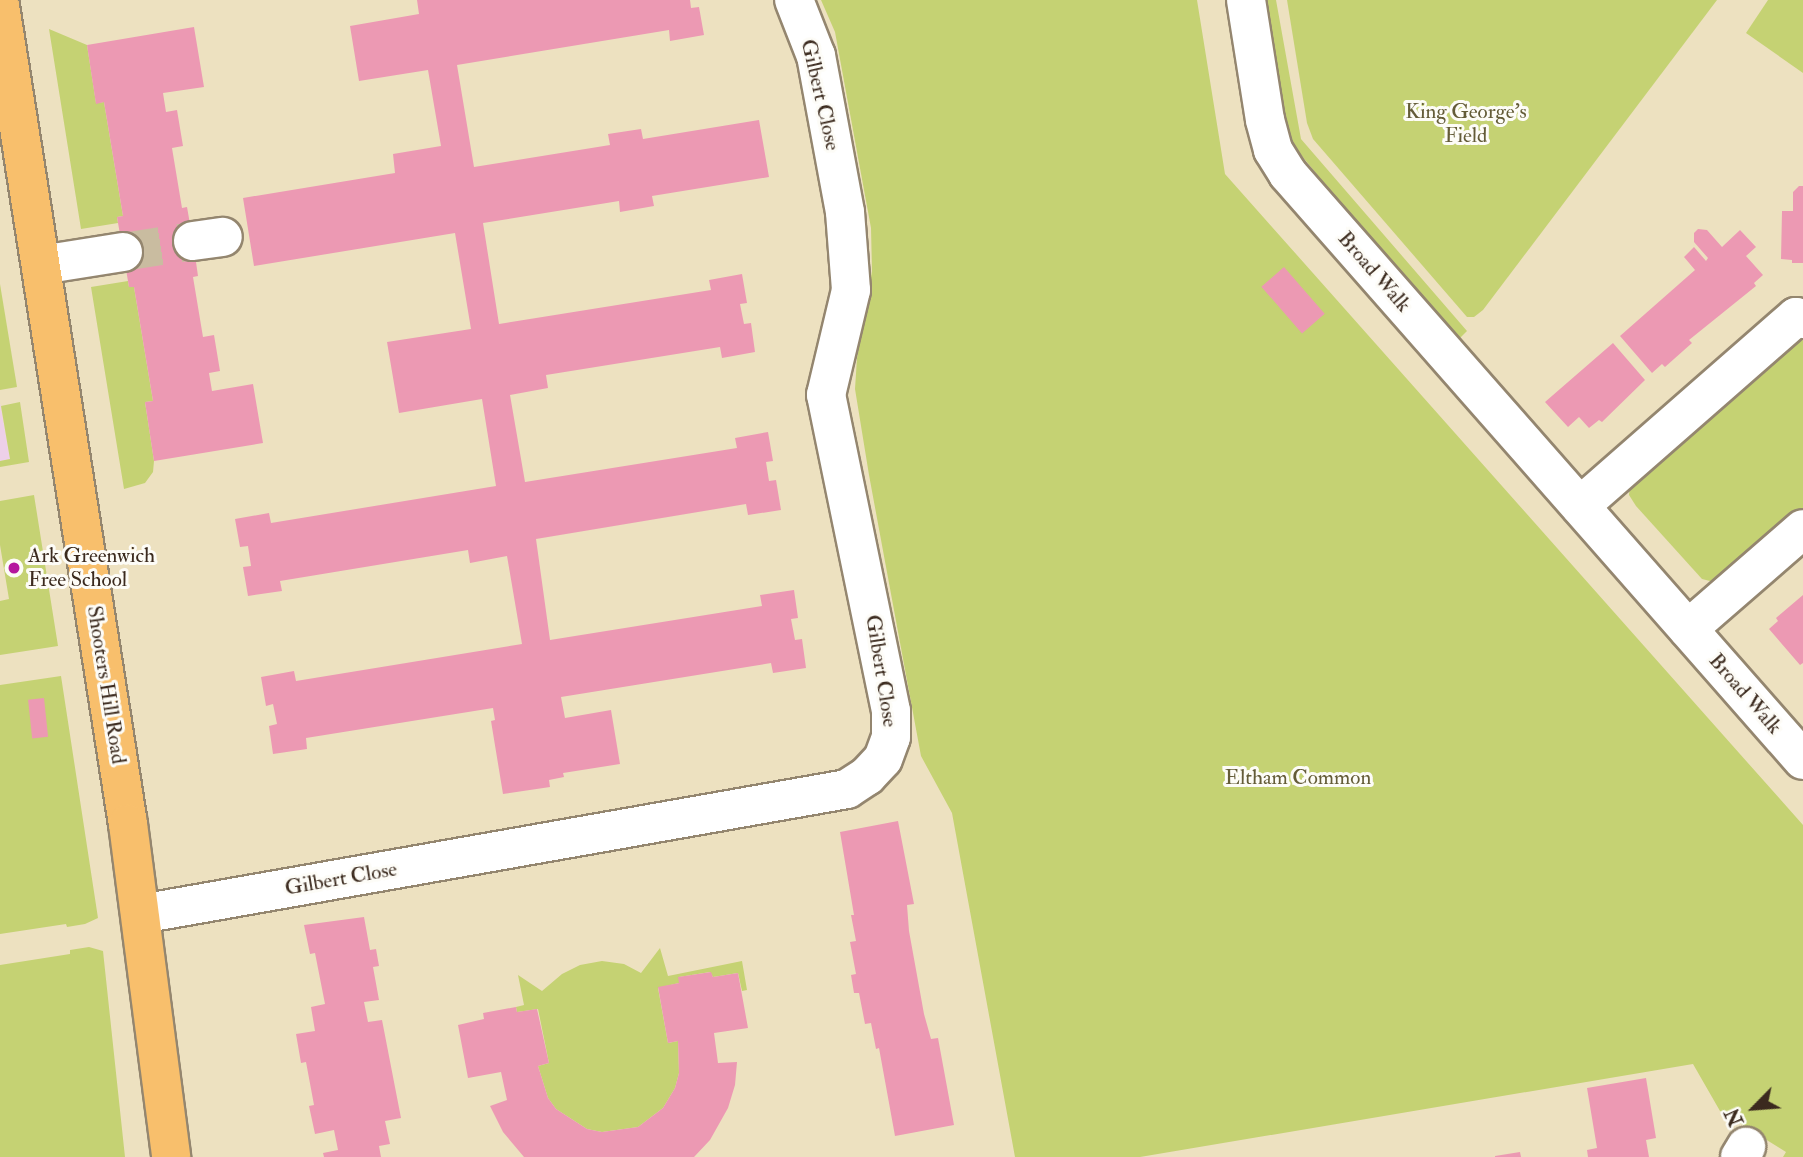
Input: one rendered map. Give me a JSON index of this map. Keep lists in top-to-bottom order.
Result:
{
  "streets": {
    "main road": ["Shooters Hill Road"],
    "street": ["Gilbert Close", "Broad Walk"]
  },
  "crossings": [
    ["Gilbert Close", "Shooters Hill Road"]
  ],
  "parks": ["King George's Field", "Eltham Common"],
  "places": ["Ark Greenwich Free School"],
  "north": "bottom left"
}
